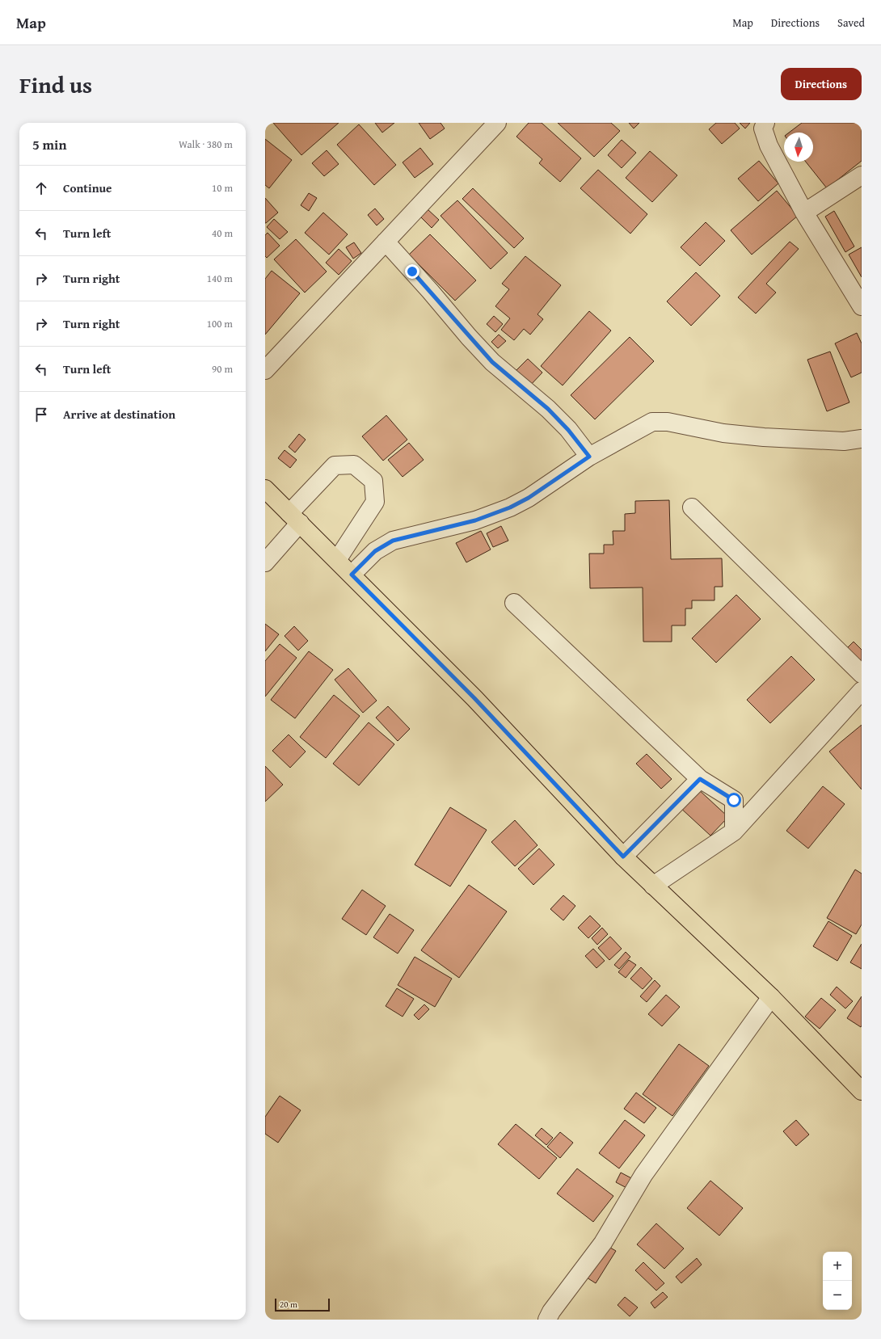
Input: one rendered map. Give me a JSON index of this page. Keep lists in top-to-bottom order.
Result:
{
  "scale_bar": "20 m",
  "north": "bottom",
  "page": {
    "header": "Map",
    "nav": ["Map", "Directions", "Saved"],
    "title": "Find us",
    "buttons": "Directions",
    "heading": ["5 min", "Walk · 380 m"],
    "list": [
      ["Continue", "10 m"],
      ["Turn left", "40 m"],
      ["Turn right", "140 m"],
      ["Turn right", "100 m"],
      ["Turn left", "90 m"],
      "Arrive at destination"
    ],
    "map_buttons": ["+", "−"],
    "scale": "20 m"
  }
}
